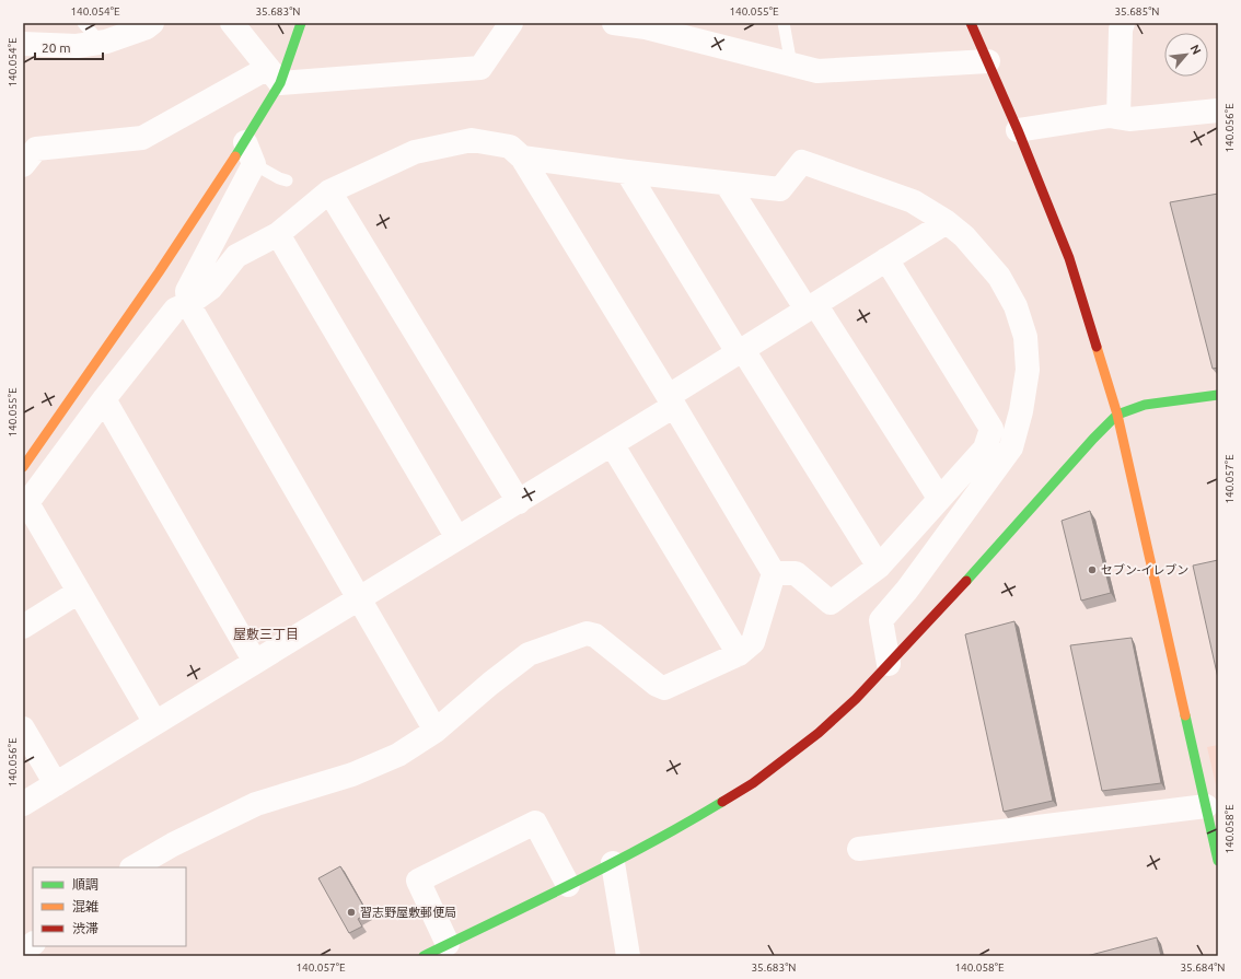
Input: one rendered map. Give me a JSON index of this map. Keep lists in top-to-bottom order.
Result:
{
  "districts": ["屋敷三丁目"],
  "places": ["セブン-イレブン", "習志野屋敷郵便局"],
  "legend": ["順調", "混雑", "渋滞"],
  "scale_bar": "20 m",
  "north": "top right",
  "coordinates": [
    "140.054°E",
    "35.683°N",
    "140.055°E",
    "35.685°N",
    "140.056°E",
    "140.057°E",
    "140.058°E",
    "35.684°N"
  ]
}
